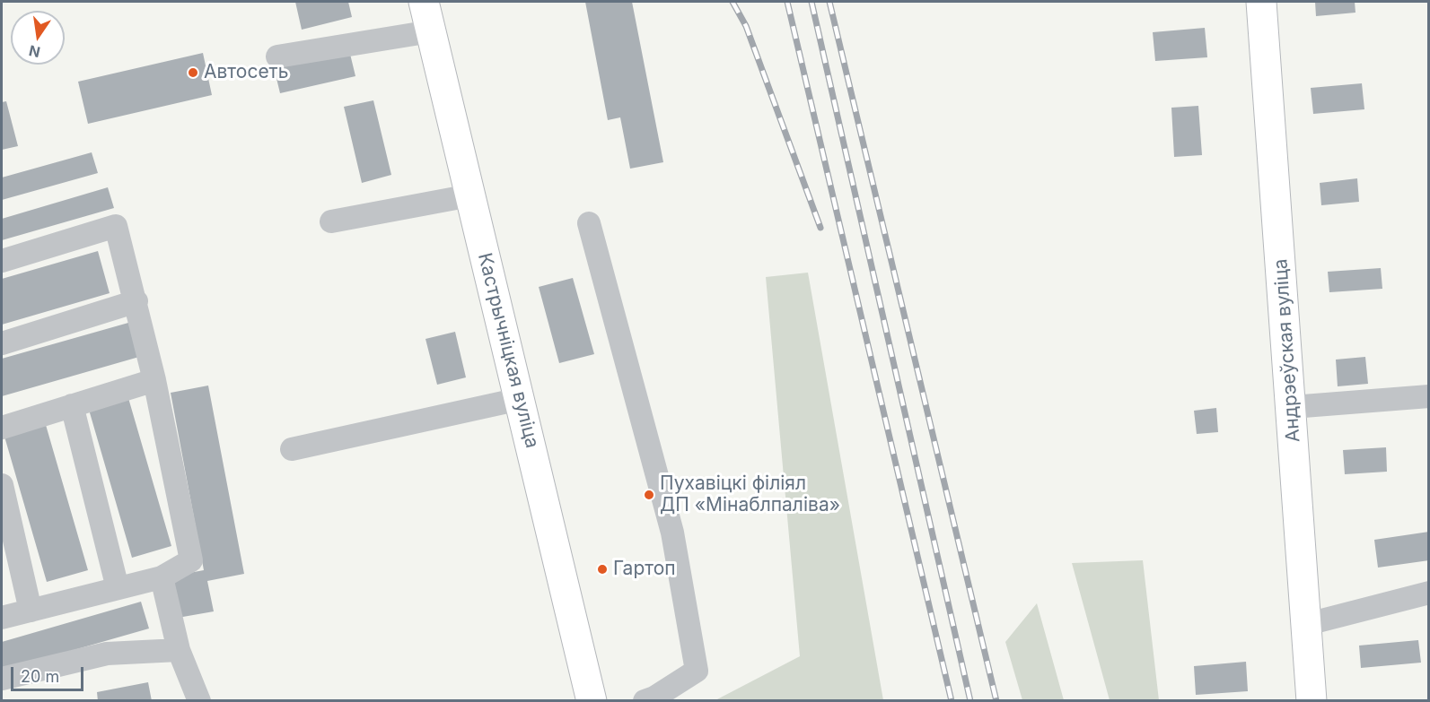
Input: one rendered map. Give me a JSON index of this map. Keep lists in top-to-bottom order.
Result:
{
  "streets": {
    "main road": ["Кастрычніцкая вуліца", "Андрэеўская вуліца"]
  },
  "places": ["Автосеть", "Пухавіцкі філіял ДП «Мінаблпаліва»", "Гартоп"],
  "scale_bar": "20 m",
  "north": "bottom"
}
